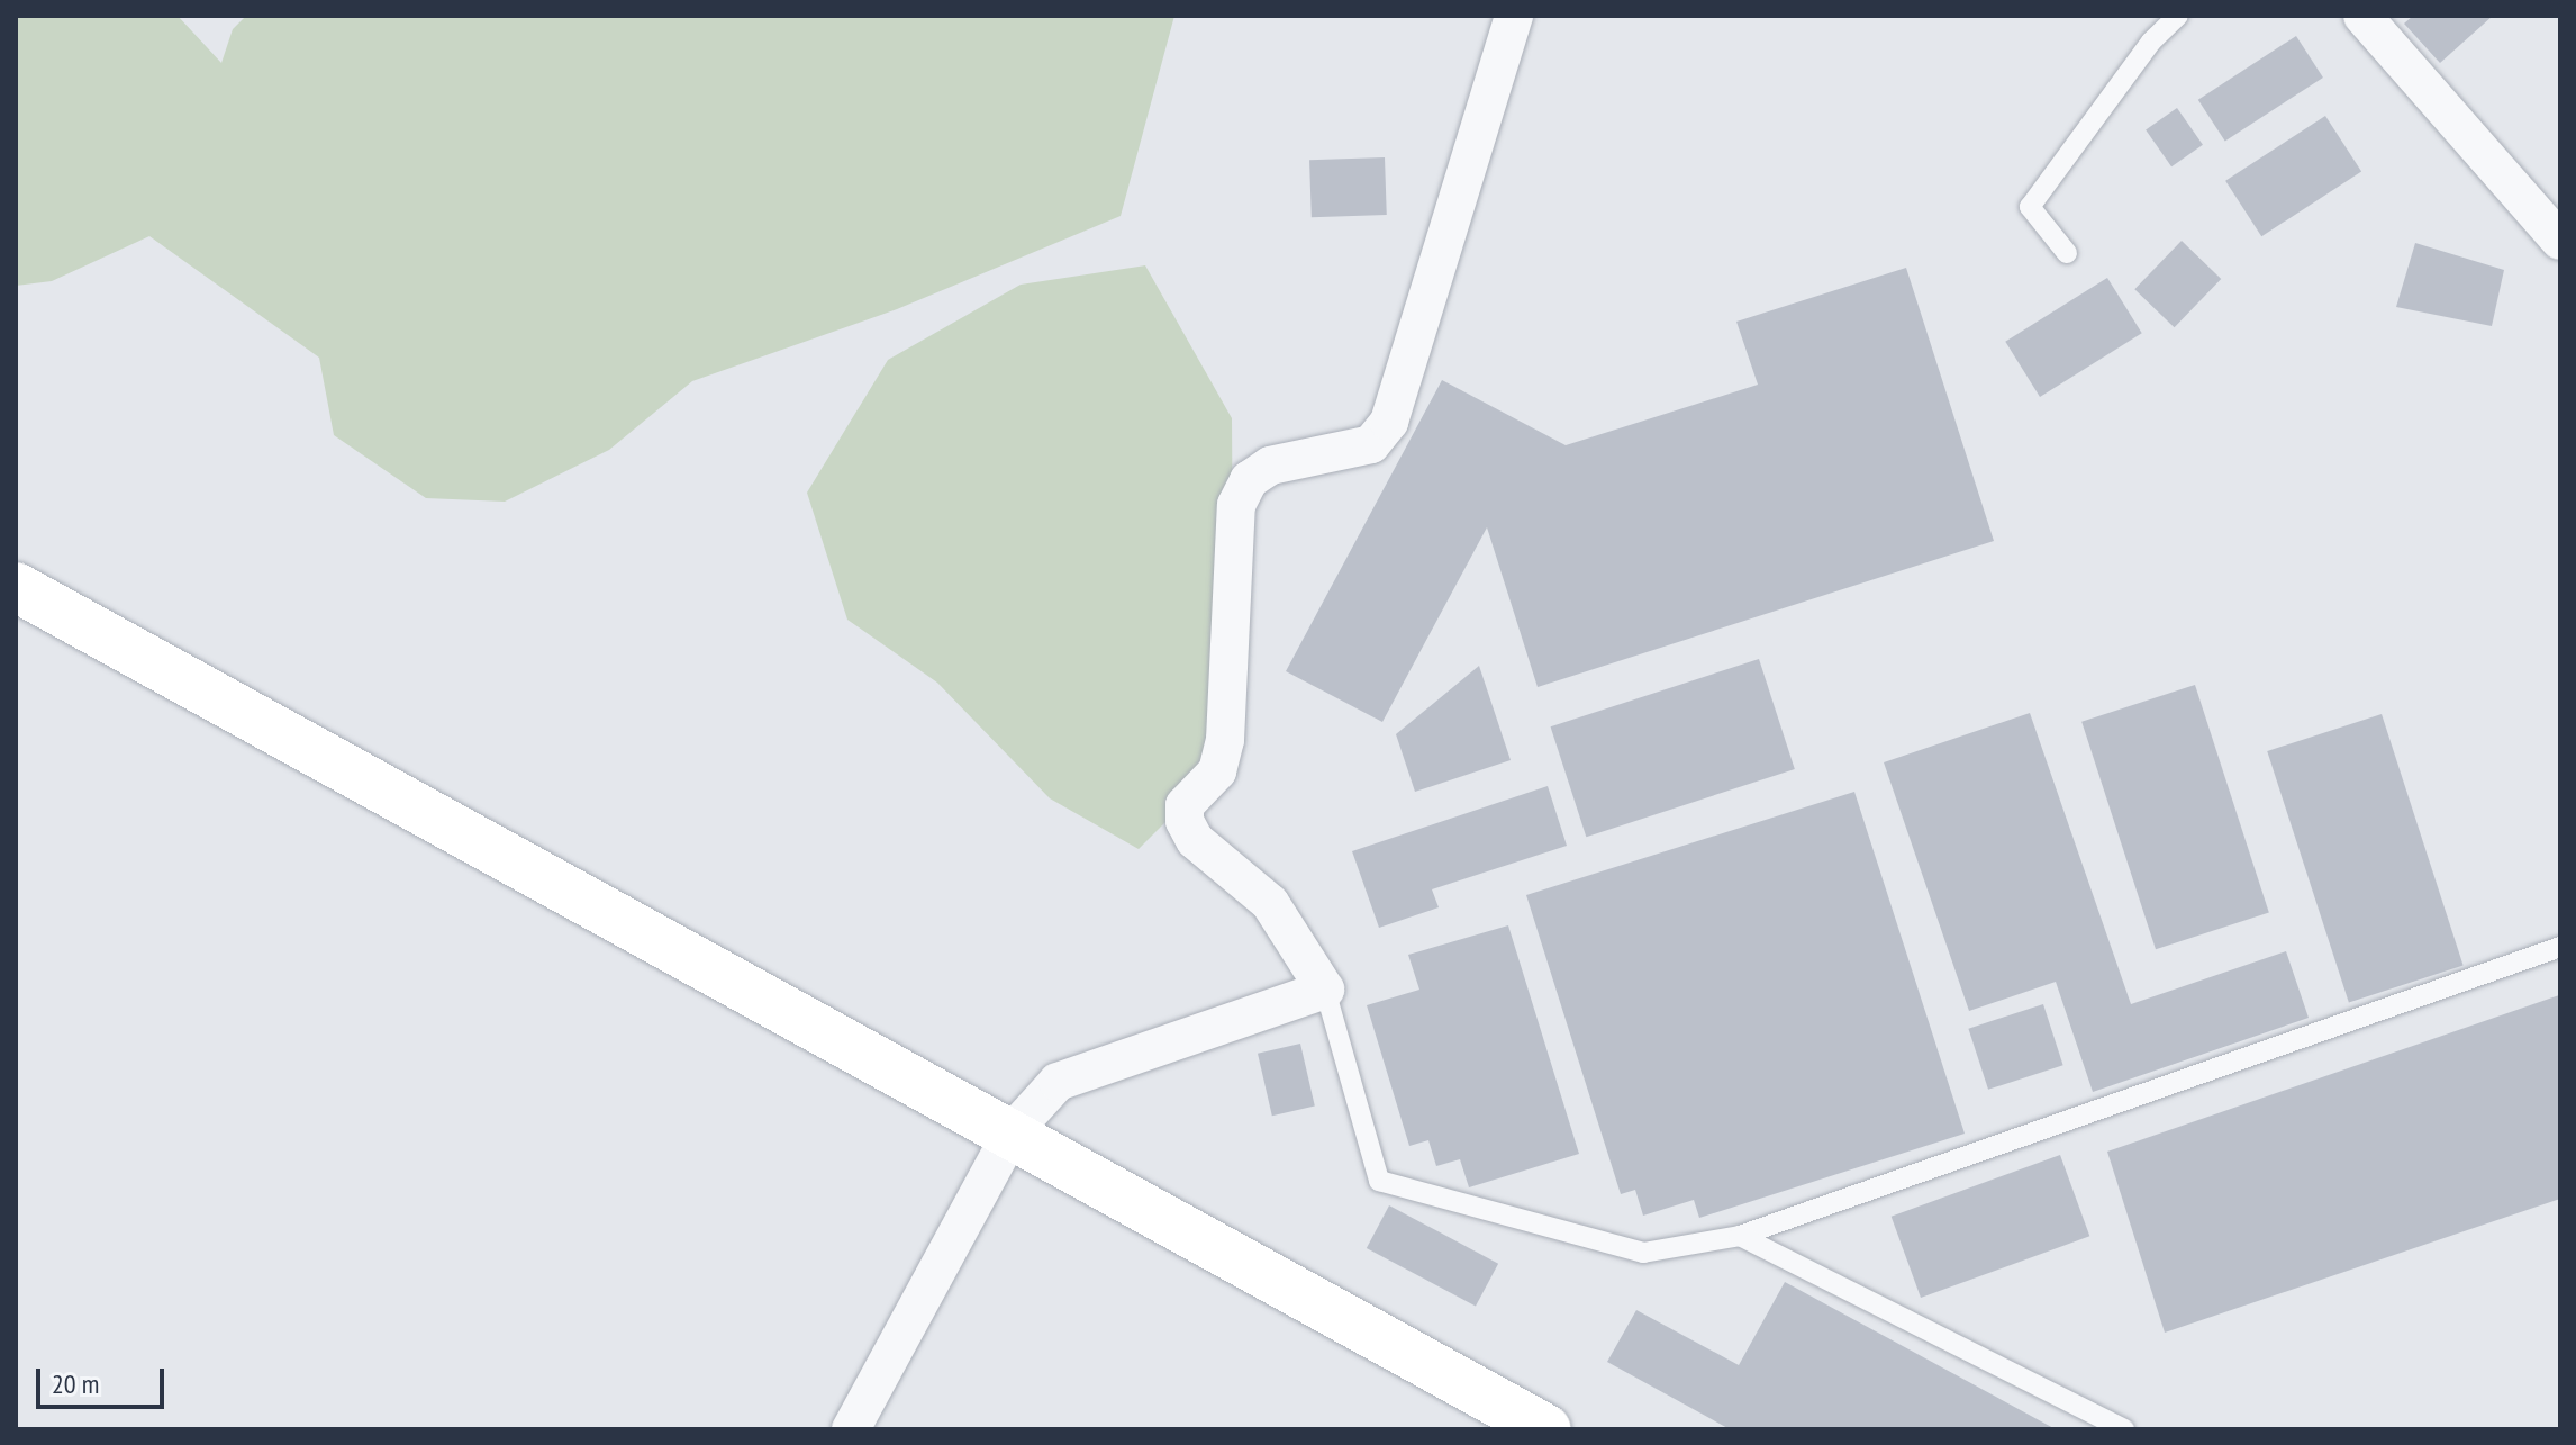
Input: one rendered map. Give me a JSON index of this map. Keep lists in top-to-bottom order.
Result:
{
  "scale_bar": "20 m"
}
